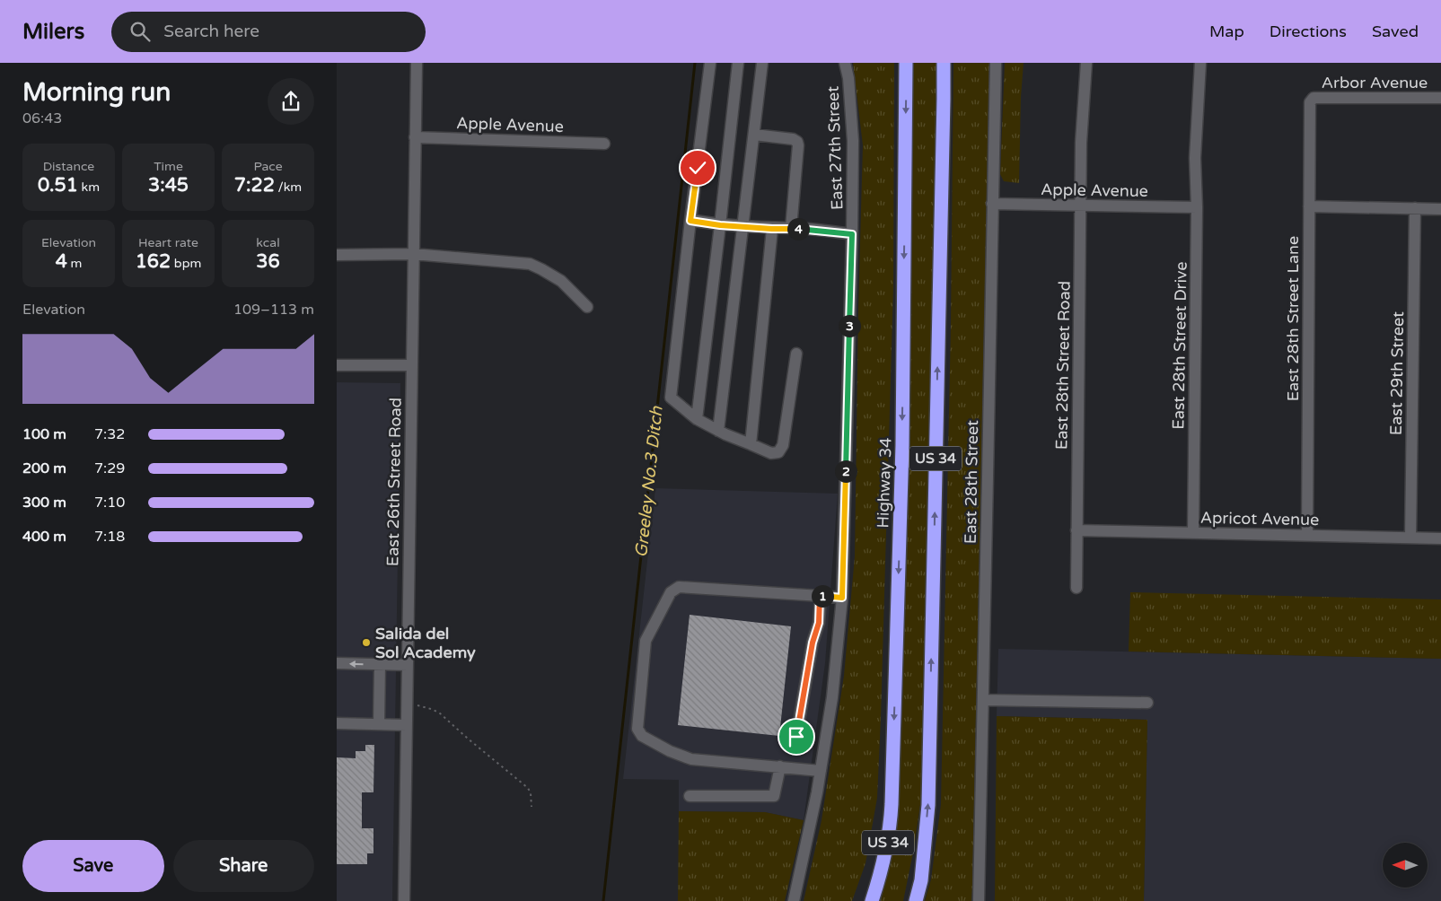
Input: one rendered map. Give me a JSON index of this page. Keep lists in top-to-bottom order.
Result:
{
  "streets": {
    "highway": ["US 34", "Highway 34"],
    "street": [
      "Arbor Avenue",
      "Apple Avenue",
      "East 27th Street",
      "East 28th Street Lane",
      "East 28th Street Drive",
      "East 28th Street Road",
      "East 29th Street",
      "East 26th Street Road",
      "East 28th Street",
      "Apricot Avenue"
    ]
  },
  "crossings": [
    ["Arbor Avenue", "East 28th Street Lane"],
    ["Apple Avenue", "East 28th Street Drive"],
    ["Apple Avenue", "East 28th Street Road"],
    ["Apple Avenue", "East 26th Street Road"],
    ["Apple Avenue", "East 28th Street"],
    ["East 28th Street Lane", "Apricot Avenue"],
    ["East 28th Street Drive", "Apricot Avenue"],
    ["East 28th Street Road", "Apricot Avenue"],
    ["East 29th Street", "Apricot Avenue"]
  ],
  "water": ["Greeley No.3 Ditch"],
  "places": ["Salida del Sol Academy"],
  "north": "left",
  "page": {
    "header": "Milers",
    "search": "Search here",
    "nav": ["Map", "Directions", "Saved"],
    "heading": ["Morning run", "06:43"],
    "stats": [
      ["Distance", "0.51 km"],
      ["Time", "3:45"],
      ["Pace", "7:22 /km"],
      ["Elevation", "4 m"],
      ["Heart rate", "162 bpm"],
      ["kcal", "36"]
    ],
    "pins": [
      "4",
      "3",
      "2",
      "1"
    ],
    "chart": ["Elevation", "109–113 m"],
    "list": [
      {
        "name": "100 m",
        "note": "7:32"
      },
      {
        "name": "200 m",
        "note": "7:29"
      },
      {
        "name": "300 m",
        "note": "7:10"
      },
      {
        "name": "400 m",
        "note": "7:18"
      }
    ],
    "buttons": ["Save", "Share"]
  }
}
